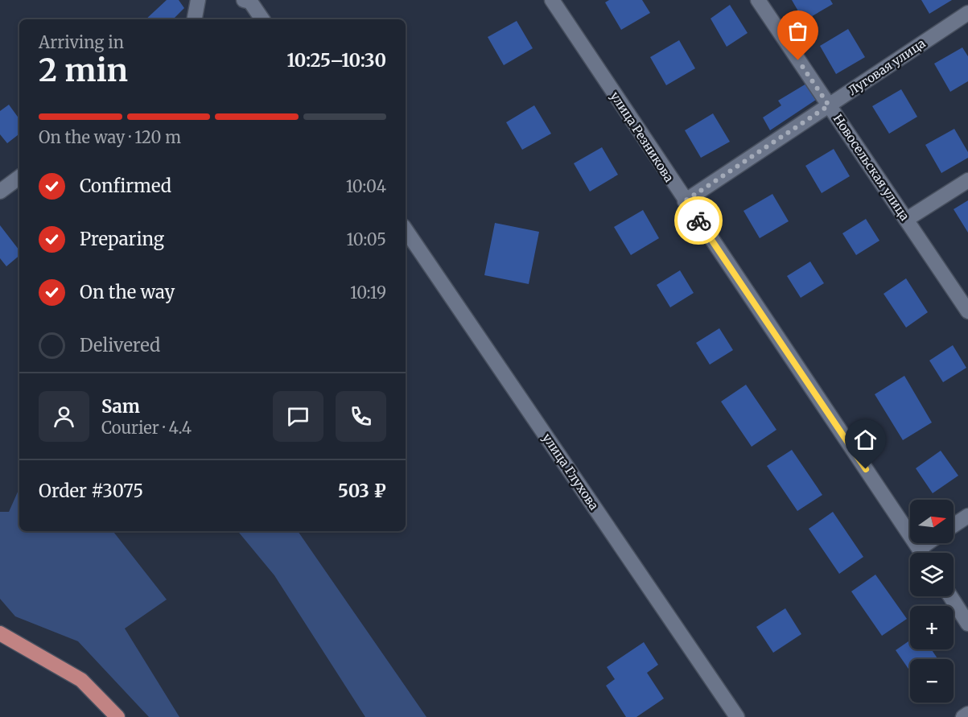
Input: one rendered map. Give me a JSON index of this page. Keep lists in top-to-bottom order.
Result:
{
  "streets": {
    "street": [
      "Луговая улица",
      "улица Резникова",
      "Новосельская улица",
      "улица Глухова"
    ]
  },
  "crossings": [
    ["Луговая улица", "улица Резникова"],
    ["Луговая улица", "Новосельская улица"]
  ],
  "north": "right",
  "page": {
    "heading": ["2 min", "Arriving in", "10:25–10:30"],
    "panel": [
      "Sam",
      "Courier · 4.4",
      "Order #3075",
      "503 ₽"
    ],
    "bar": "On the way · 120 m",
    "list": [
      ["Confirmed", "10:04"],
      ["Preparing", "10:05"],
      ["On the way", "10:19"],
      "Delivered"
    ],
    "map_buttons": ["+", "−"]
  }
}
